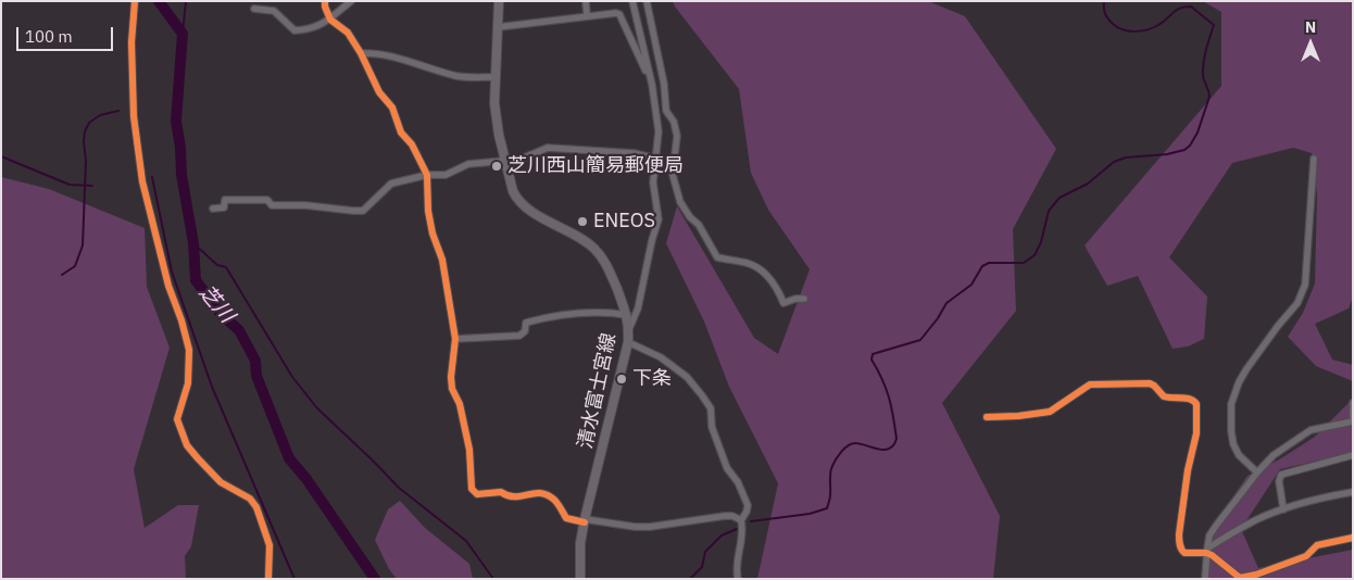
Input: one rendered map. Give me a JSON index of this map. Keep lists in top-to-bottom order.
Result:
{
  "streets": {
    "main road": ["清水富士宮線"]
  },
  "water": ["芝川"],
  "places": ["芝川西山簡易郵便局", "ENEOS", "下条"],
  "scale_bar": "100 m",
  "north": "top"
}
